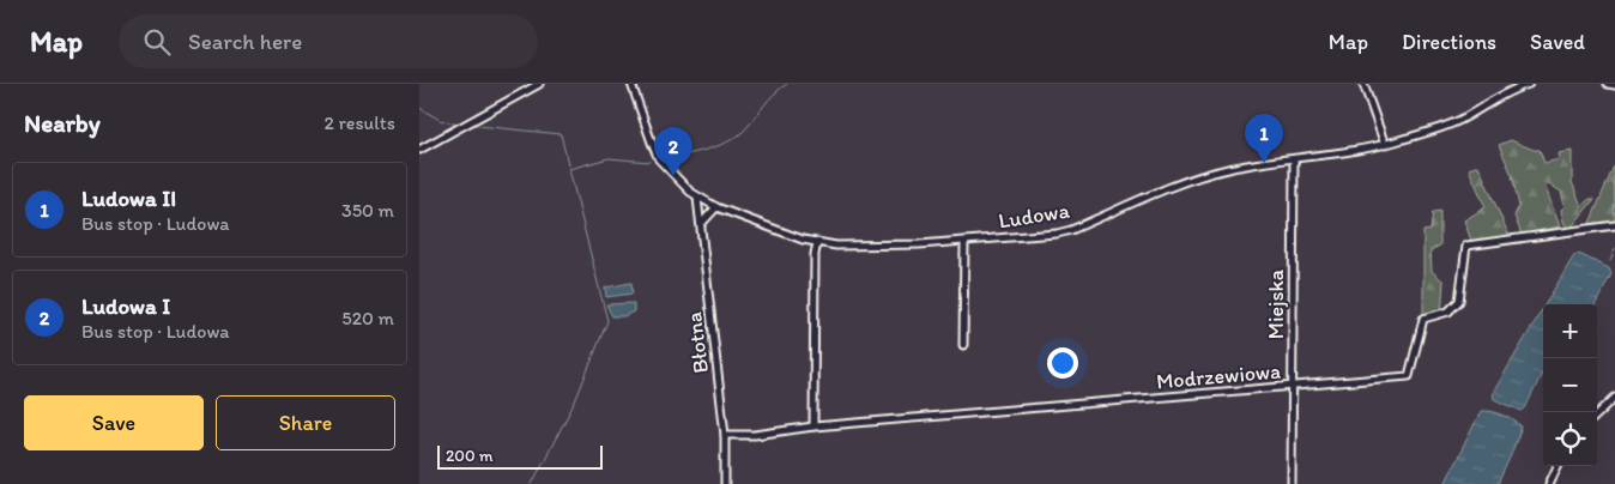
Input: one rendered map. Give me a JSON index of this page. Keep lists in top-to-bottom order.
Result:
{
  "streets": {
    "street": [
      "Ludowa",
      "Miejska",
      "Błotna",
      "Modrzewiowa"
    ]
  },
  "crossings": [
    ["Ludowa", "Miejska"],
    ["Ludowa", "Błotna"],
    ["Miejska", "Modrzewiowa"],
    ["Błotna", "Modrzewiowa"]
  ],
  "scale_bar": "200 m",
  "page": {
    "header": "Map",
    "search": "Search here",
    "nav": ["Map", "Directions", "Saved"],
    "heading": ["Nearby", "2 results"],
    "pins": ["1", "2"],
    "list": [
      {
        "mark": "1",
        "name": "Ludowa II",
        "note": "Bus stop · Ludowa",
        "value": "350 m"
      },
      {
        "mark": "2",
        "name": "Ludowa I",
        "note": "Bus stop · Ludowa",
        "value": "520 m"
      }
    ],
    "map_buttons": ["+", "−"],
    "buttons": ["Save", "Share"],
    "scale": "200 m"
  }
}
